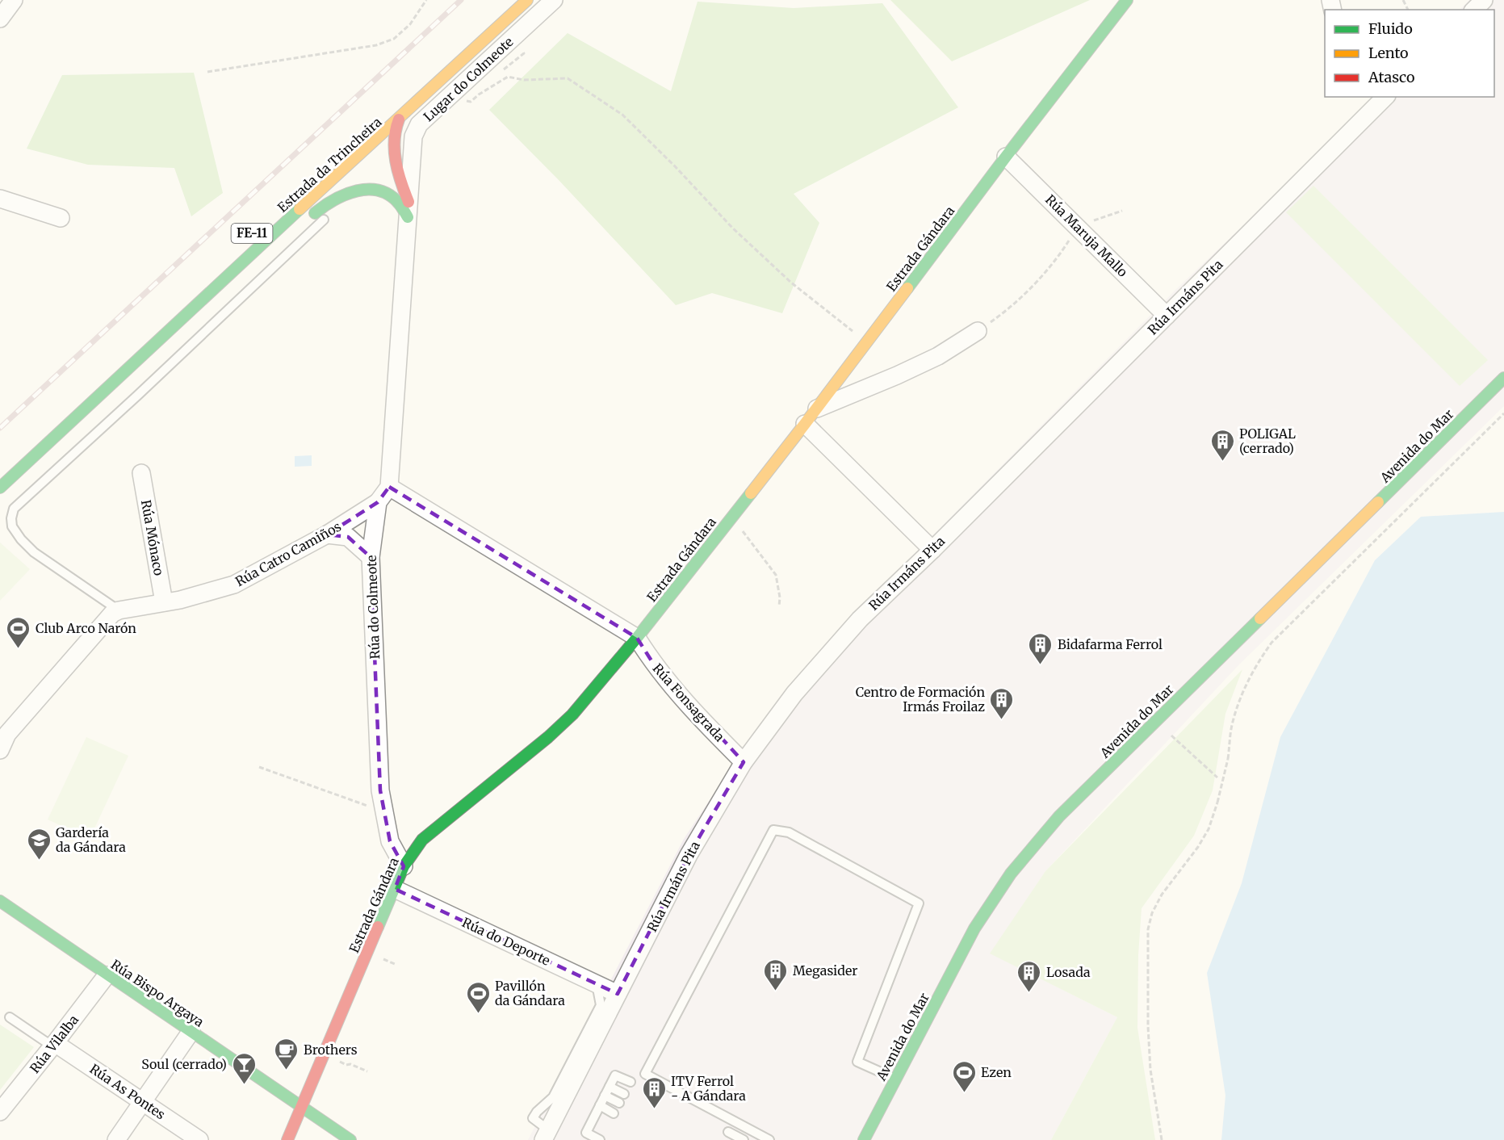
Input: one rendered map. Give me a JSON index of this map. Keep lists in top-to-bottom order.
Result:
{
  "streets": {
    "main road": [
      "Estrada da Trincheira",
      "FE-11",
      "Estrada Gándara",
      "Avenida do Mar",
      "Rúa Bispo Argaya"
    ],
    "street": [
      "Lugar do Colmeote",
      "Rúa Maruja Mallo",
      "Rúa Irmáns Pita",
      "Rúa Mónaco",
      "Rúa Catro Camiños",
      "Rúa do Colmeote",
      "Rúa Fonsagrada",
      "Rúa do Deporte",
      "Rúa Vilalba",
      "Rúa As Pontes"
    ]
  },
  "crossings": [
    ["Rúa Maruja Mallo", "Estrada Gándara"],
    ["Rúa Maruja Mallo", "Rúa Irmáns Pita"],
    ["Estrada Gándara", "Rúa do Colmeote"],
    ["Estrada Gándara", "Rúa Fonsagrada"],
    ["Estrada Gándara", "Rúa do Deporte"],
    ["Estrada Gándara", "Rúa Bispo Argaya"],
    ["Rúa Irmáns Pita", "Rúa Fonsagrada"],
    ["Rúa Irmáns Pita", "Rúa do Deporte"],
    ["Rúa Mónaco", "Rúa Catro Camiños"],
    ["Rúa Catro Camiños", "Rúa do Colmeote"],
    ["Rúa Bispo Argaya", "Rúa Vilalba"],
    ["Rúa Vilalba", "Rúa As Pontes"]
  ],
  "places": {
    "building": [
      "POLIGAL (cerrado)",
      "Bidafarma Ferrol",
      "Centro de Formación Irmás Froilaz",
      "Megasider",
      "Losada",
      "ITV Ferrol - A Gándara"
    ],
    "sports": ["Club Arco Narón", "Pavillón da Gándara", "Ezen"],
    "school or university": ["Gardería da Gándara"],
    "cafe": ["Brothers"],
    "bar": ["Soul (cerrado)"]
  },
  "legend": ["Fluido", "Lento", "Atasco"]
}
